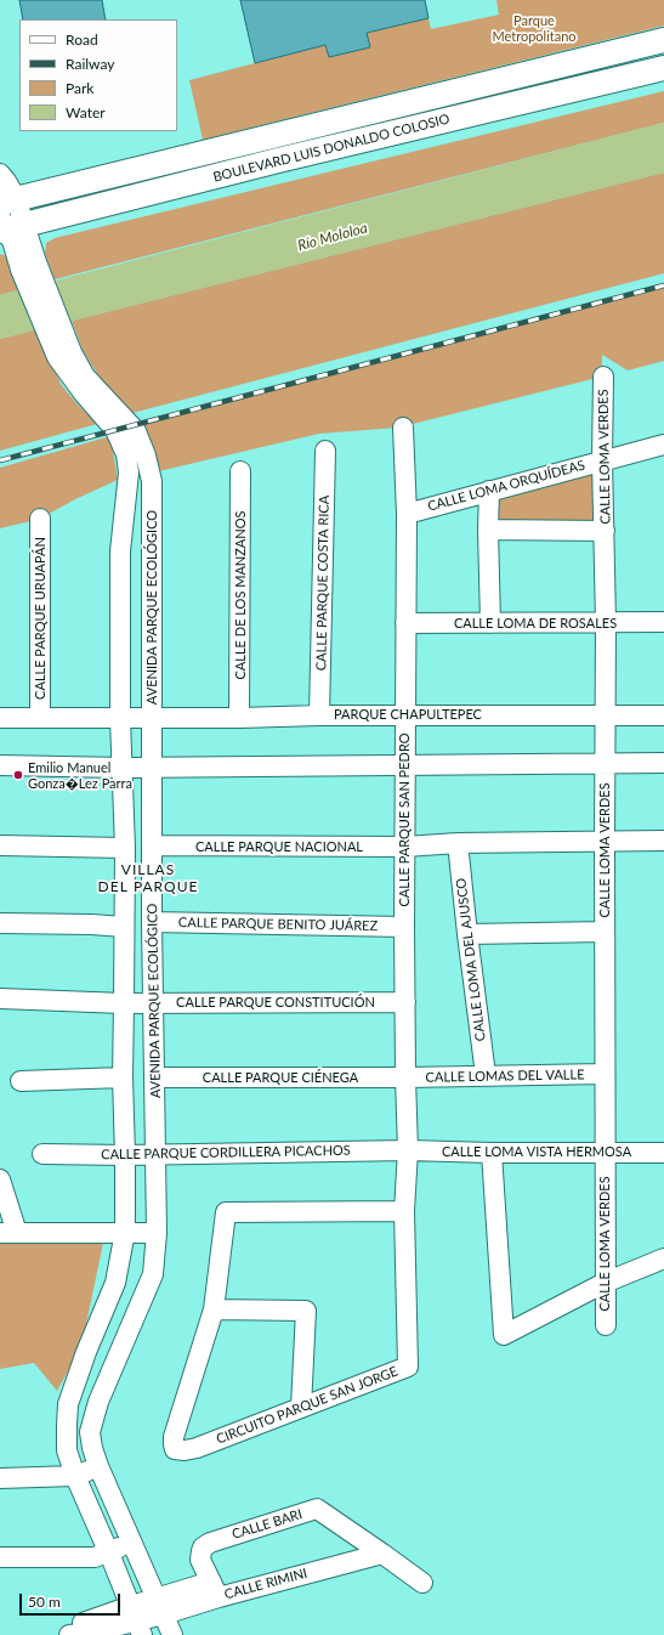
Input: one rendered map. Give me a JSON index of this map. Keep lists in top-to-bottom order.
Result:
{
  "streets": {
    "main road": ["BOULEVARD LUIS DONALDO COLOSIO"],
    "street": [
      "CALLE LOMA VERDES",
      "CALLE LOMA ORQUÍDEAS",
      "CALLE PARQUE COSTA RICA",
      "CALLE DE LOS MANZANOS",
      "AVENIDA PARQUE ECOLÓGICO",
      "CALLE PARQUE URUAPÁN",
      "CALLE LOMA DE ROSALES",
      "PARQUE CHAPULTEPEC",
      "CALLE PARQUE SAN PEDRO",
      "CALLE PARQUE NACIONAL",
      "CALLE PARQUE BENITO JUÁREZ",
      "CALLE LOMA DEL AJUSCO",
      "CALLE PARQUE CONSTITUCIÓN",
      "CALLE LOMAS DEL VALLE",
      "CALLE PARQUE CIÉNEGA",
      "CALLE LOMA VISTA HERMOSA",
      "CALLE PARQUE CORDILLERA PICACHOS",
      "CIRCUITO PARQUE SAN JORGE",
      "CALLE BARI",
      "CALLE RIMINI"
    ]
  },
  "crossings": [
    ["BOULEVARD LUIS DONALDO COLOSIO", "AVENIDA PARQUE ECOLÓGICO"],
    ["CALLE LOMA VERDES", "CALLE LOMA ORQUÍDEAS"],
    ["CALLE LOMA VERDES", "CALLE LOMA DE ROSALES"],
    ["CALLE LOMA VERDES", "PARQUE CHAPULTEPEC"],
    ["CALLE LOMA VERDES", "CALLE PARQUE NACIONAL"],
    ["CALLE LOMA VERDES", "CALLE LOMAS DEL VALLE"],
    ["CALLE LOMA VERDES", "CALLE LOMA VISTA HERMOSA"],
    ["CALLE LOMA ORQUÍDEAS", "CALLE PARQUE SAN PEDRO"],
    ["CALLE PARQUE COSTA RICA", "PARQUE CHAPULTEPEC"],
    ["CALLE DE LOS MANZANOS", "PARQUE CHAPULTEPEC"],
    ["AVENIDA PARQUE ECOLÓGICO", "PARQUE CHAPULTEPEC"],
    ["AVENIDA PARQUE ECOLÓGICO", "CALLE PARQUE NACIONAL"],
    ["AVENIDA PARQUE ECOLÓGICO", "CALLE PARQUE BENITO JUÁREZ"],
    ["AVENIDA PARQUE ECOLÓGICO", "CALLE PARQUE CONSTITUCIÓN"],
    ["AVENIDA PARQUE ECOLÓGICO", "CALLE PARQUE CIÉNEGA"],
    ["AVENIDA PARQUE ECOLÓGICO", "CALLE PARQUE CORDILLERA PICACHOS"],
    ["AVENIDA PARQUE ECOLÓGICO", "CALLE RIMINI"],
    ["CALLE PARQUE URUAPÁN", "PARQUE CHAPULTEPEC"],
    ["CALLE LOMA DE ROSALES", "CALLE PARQUE SAN PEDRO"],
    ["PARQUE CHAPULTEPEC", "CALLE PARQUE SAN PEDRO"],
    ["CALLE PARQUE SAN PEDRO", "CALLE PARQUE NACIONAL"],
    ["CALLE PARQUE SAN PEDRO", "CALLE PARQUE BENITO JUÁREZ"],
    ["CALLE PARQUE SAN PEDRO", "CALLE PARQUE CONSTITUCIÓN"],
    ["CALLE PARQUE SAN PEDRO", "CALLE LOMAS DEL VALLE"],
    ["CALLE PARQUE SAN PEDRO", "CALLE PARQUE CIÉNEGA"],
    ["CALLE PARQUE SAN PEDRO", "CALLE LOMA VISTA HERMOSA"],
    ["CALLE PARQUE SAN PEDRO", "CALLE PARQUE CORDILLERA PICACHOS"],
    ["CALLE PARQUE SAN PEDRO", "CIRCUITO PARQUE SAN JORGE"],
    ["CALLE PARQUE NACIONAL", "CALLE LOMA DEL AJUSCO"],
    ["CALLE LOMA DEL AJUSCO", "CALLE LOMAS DEL VALLE"],
    ["CALLE LOMAS DEL VALLE", "CALLE PARQUE CIÉNEGA"],
    ["CALLE LOMA VISTA HERMOSA", "CALLE PARQUE CORDILLERA PICACHOS"],
    ["CALLE BARI", "CALLE RIMINI"]
  ],
  "districts": ["VILLAS DEL PARQUE"],
  "water": ["Río Mololoa"],
  "parks": ["Parque Metropolitano"],
  "places": ["Emilio Manuel Gonza�Lez Parra"],
  "legend": [
    "Road",
    "Railway",
    "Park",
    "Water"
  ],
  "scale_bar": "50 m"
}
